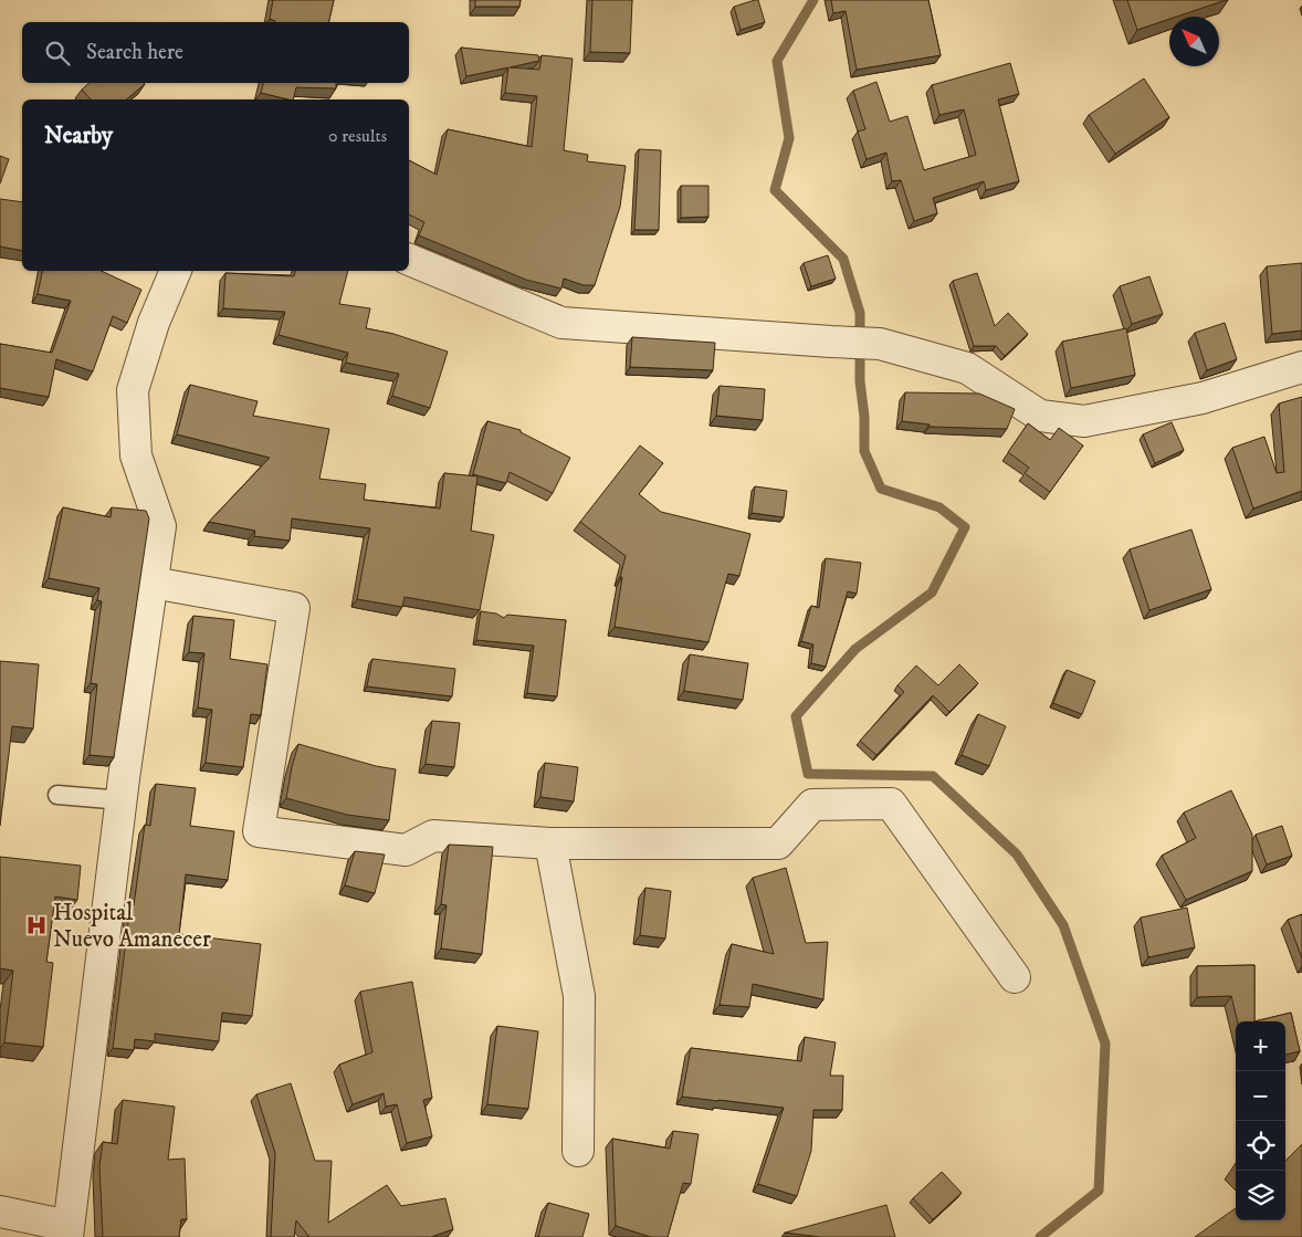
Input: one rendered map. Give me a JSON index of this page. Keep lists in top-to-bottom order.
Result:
{
  "places": {
    "hospital": ["Hospital Nuevo Amanecer"]
  },
  "north": "top left",
  "page": {
    "search": "Search here",
    "heading": ["Nearby", "0 results"],
    "map_buttons": ["+", "−"]
  }
}
